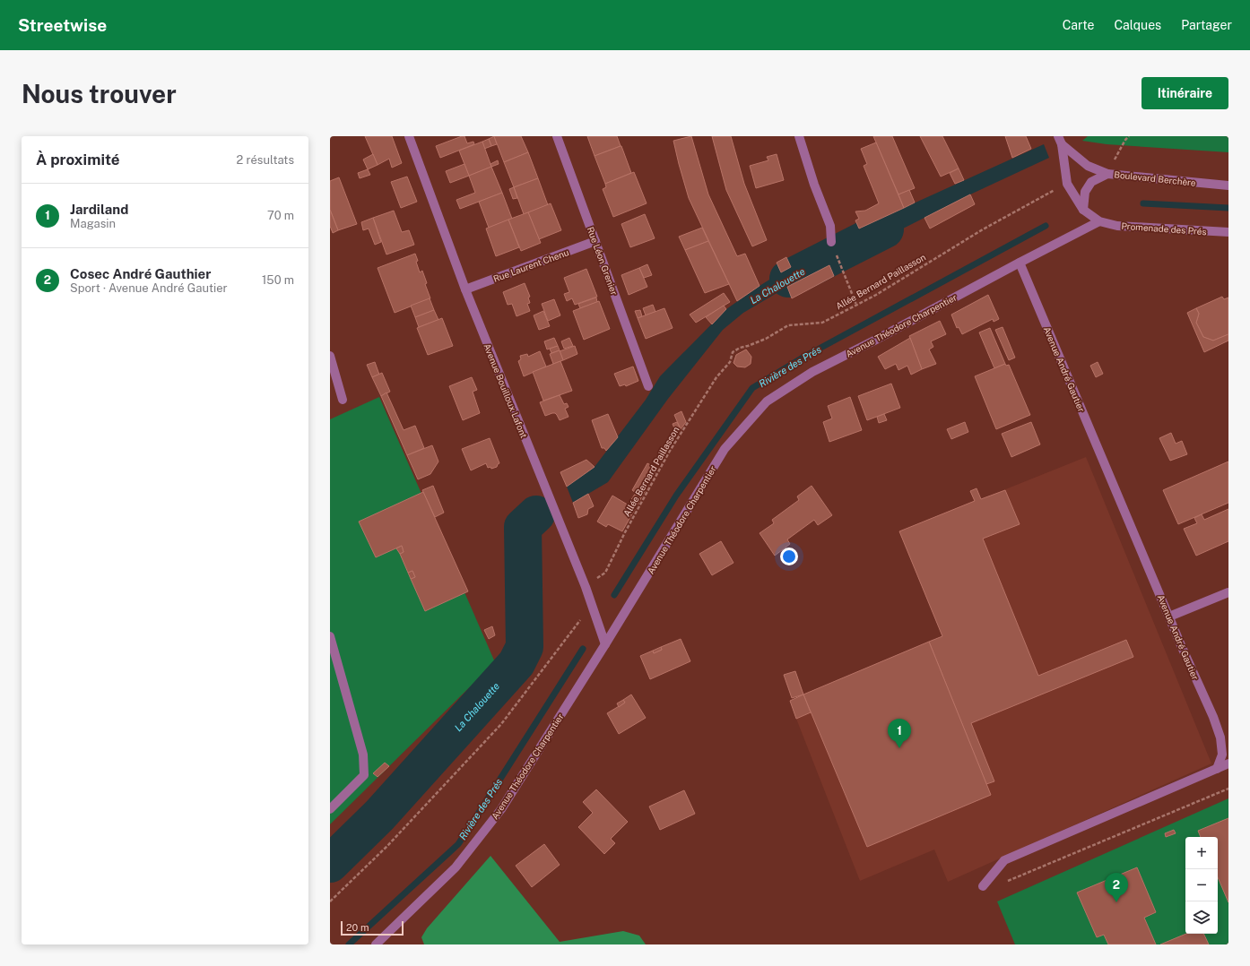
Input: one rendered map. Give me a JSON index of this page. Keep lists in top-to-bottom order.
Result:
{
  "streets": {
    "street": [
      "Boulevard Berchère",
      "Promenade des Prés",
      "Rue Léon Grenier",
      "Rue Laurent Chenu",
      "Avenue Théodore Charpentier",
      "Avenue André Gautier",
      "Avenue Bouilloux Lafont"
    ],
    "path": ["Allée Bernard Paillasson"]
  },
  "crossings": [
    ["Promenade des Prés", "Avenue Théodore Charpentier"],
    ["Rue Léon Grenier", "Rue Laurent Chenu"],
    ["Rue Laurent Chenu", "Avenue Bouilloux Lafont"],
    ["Allée Bernard Paillasson", "Avenue Bouilloux Lafont"],
    ["Avenue Théodore Charpentier", "Avenue André Gautier"],
    ["Avenue Théodore Charpentier", "Avenue Bouilloux Lafont"]
  ],
  "water": ["La Chalouette", "Rivière des Prés"],
  "scale_bar": "20 m",
  "page": {
    "header": "Streetwise",
    "nav": ["Carte", "Calques", "Partager"],
    "buttons": "Itinéraire",
    "title": "Nous trouver",
    "heading": ["À proximité", "2 résultats"],
    "list": [
      {
        "mark": "1",
        "name": "Jardiland",
        "note": "Magasin",
        "value": "70 m"
      },
      {
        "mark": "2",
        "name": "Cosec André Gauthier",
        "note": "Sport · Avenue André Gautier",
        "value": "150 m"
      }
    ],
    "pins": ["1", "2"],
    "map_buttons": ["+", "−"],
    "scale": "20 m"
  }
}
